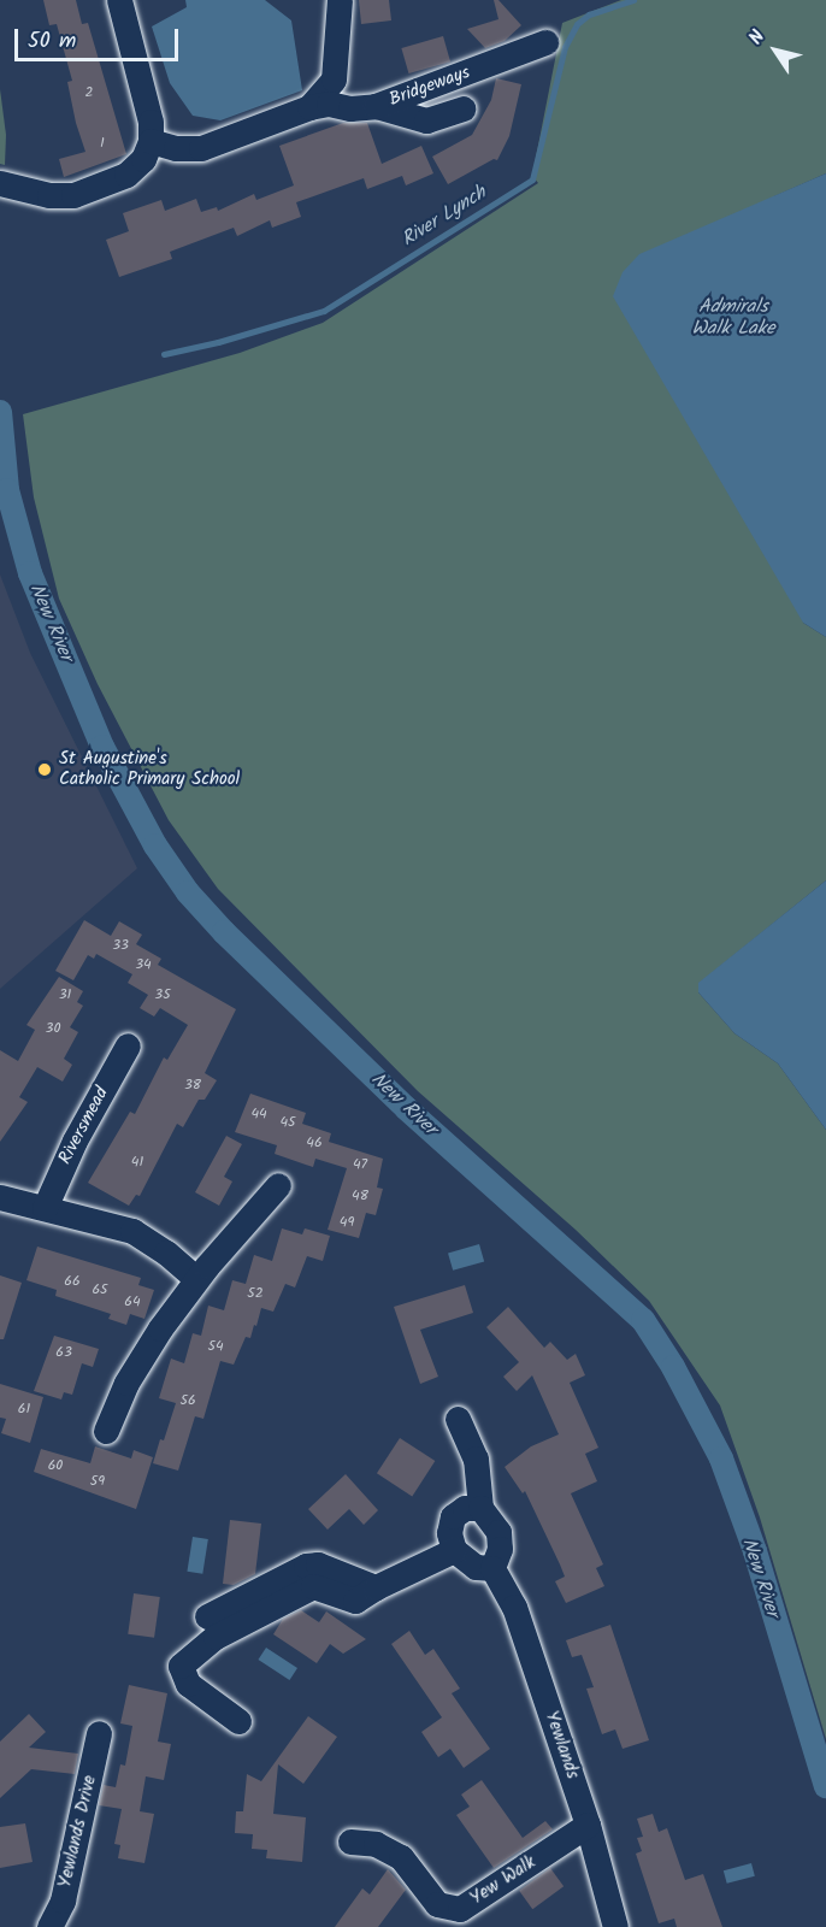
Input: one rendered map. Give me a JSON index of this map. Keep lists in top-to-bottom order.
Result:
{
  "streets": {
    "street": [
      "Bridgeways",
      "Riversmead",
      "Yewlands",
      "Yewlands Drive",
      "Yew Walk"
    ]
  },
  "crossings": [
    ["Yewlands", "Yew Walk"]
  ],
  "water": ["River Lynch", "Admirals Walk Lake", "New River"],
  "places": ["St Augustine's Catholic Primary School"],
  "house_numbers": [
    "2",
    "1",
    "33",
    "34",
    "31",
    "35",
    "30",
    "38",
    "44",
    "45",
    "46",
    "41",
    "47",
    "48",
    "49",
    "66",
    "65",
    "52",
    "64",
    "54",
    "63",
    "56",
    "61",
    "60",
    "59"
  ],
  "scale_bar": "50 m",
  "north": "top left"
}
